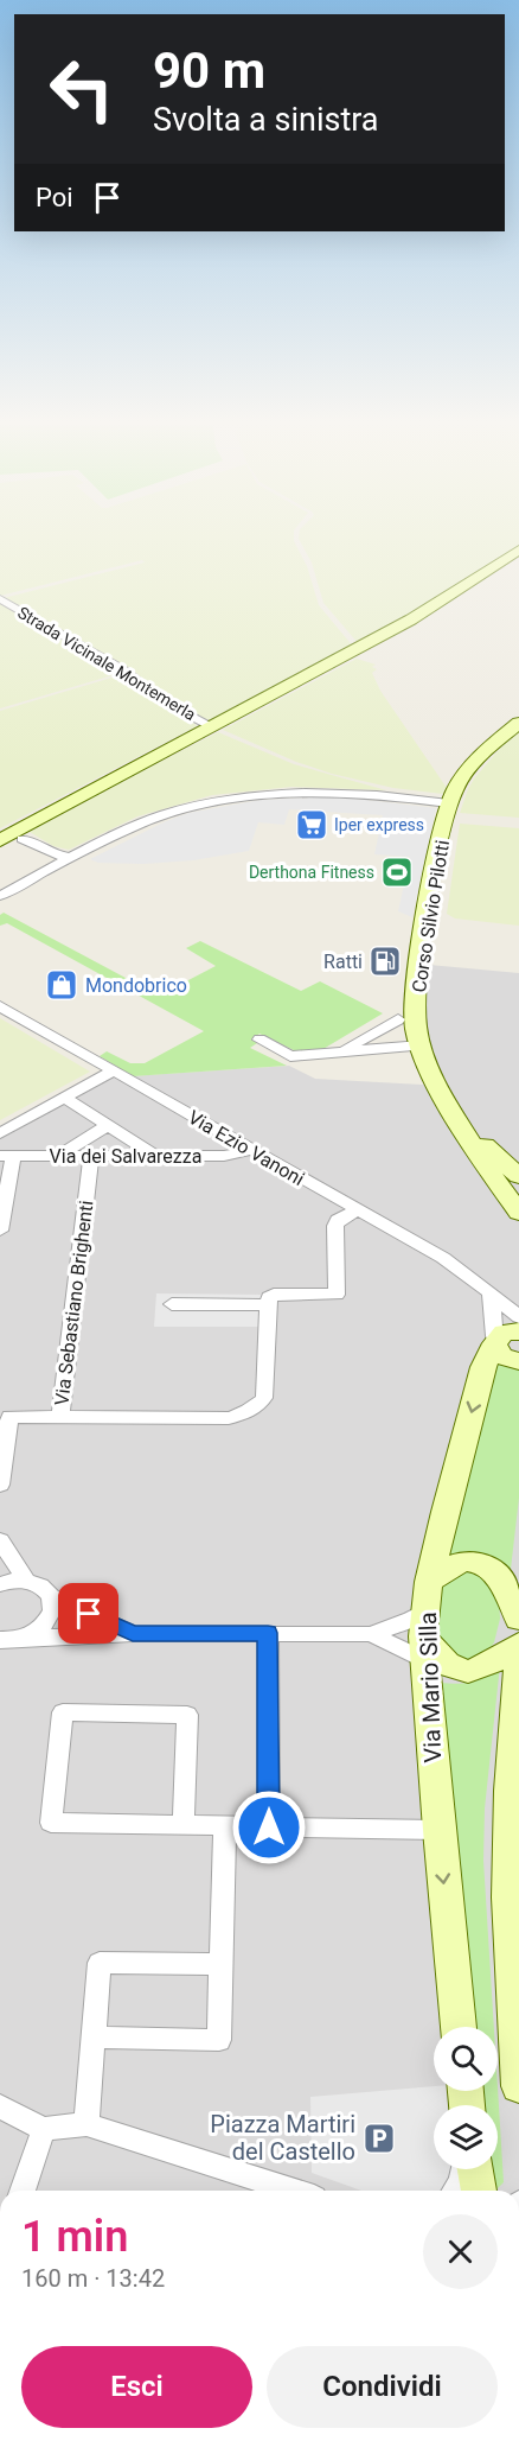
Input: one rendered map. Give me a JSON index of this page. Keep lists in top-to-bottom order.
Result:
{
  "streets": {
    "street": [
      "Strada Vicinale Montemerla",
      "Corso Silvio Pilotti",
      "Via Ezio Vanoni",
      "Via dei Salvarezza",
      "Via Sebastiano Brighenti",
      "Via Mario Silla"
    ]
  },
  "crossings": [
    ["Via Ezio Vanoni", "Via dei Salvarezza"],
    ["Via Ezio Vanoni", "Via Mario Silla"],
    ["Via dei Salvarezza", "Via Sebastiano Brighenti"]
  ],
  "places": {
    "supermarket": ["Iper express"],
    "sports": ["Derthona Fitness"],
    "fuel station": ["Ratti"],
    "shop": ["Mondobrico"],
    "parking": ["Piazza Martiri del Castello"]
  },
  "page": {
    "turn": ["90 m", "Svolta a sinistra"],
    "then": "Poi",
    "heading": ["1 min", "160 m · 13:42"],
    "buttons": ["Esci", "Condividi"]
  }
}
